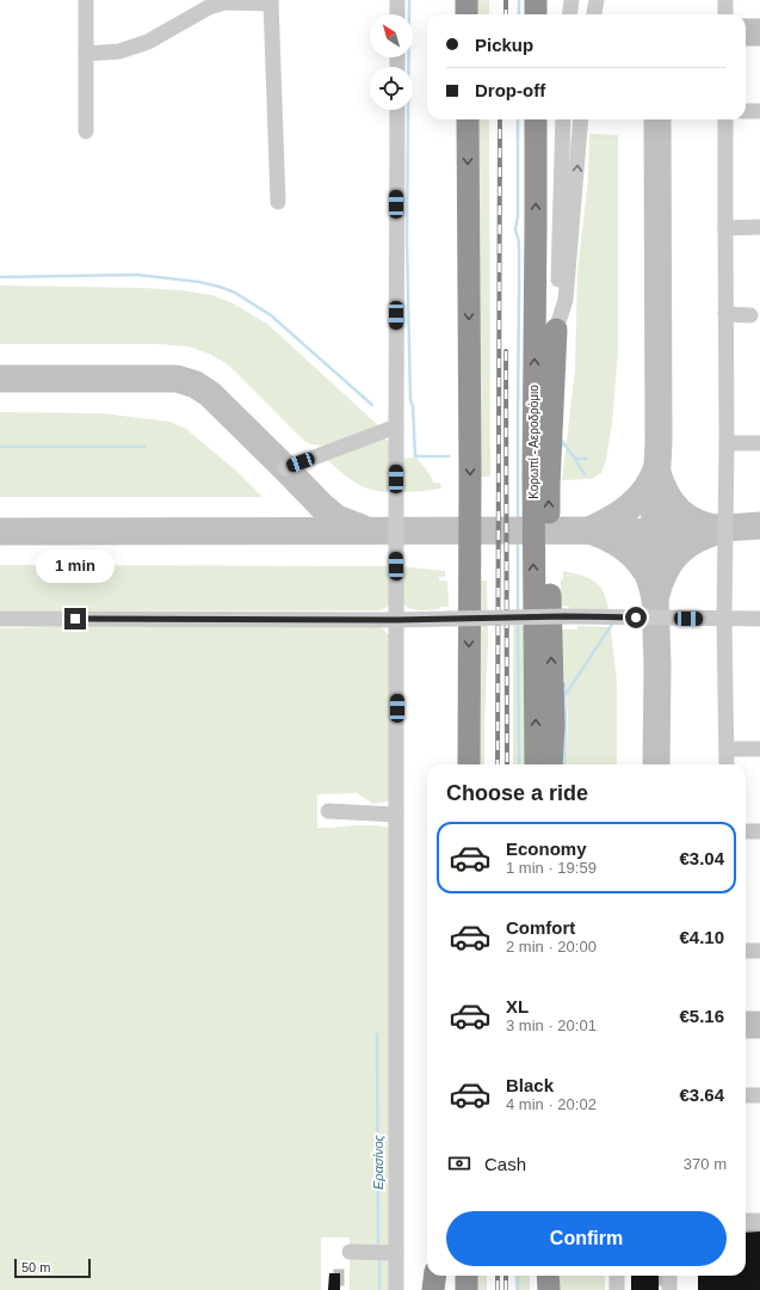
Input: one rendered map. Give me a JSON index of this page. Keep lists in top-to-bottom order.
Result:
{
  "streets": {
    "highway": ["Κορωπί - Αεροδρόμιο"]
  },
  "water": ["Ερασίνος"],
  "scale_bar": "50 m",
  "north": "top left",
  "page": {
    "banner": ["Pickup", "Drop-off"],
    "bubble": "1 min",
    "heading": "Choose a ride",
    "list": [
      {
        "name": "Economy",
        "note": "1 min · 19:59",
        "value": "€3.04"
      },
      {
        "name": "Comfort",
        "note": "2 min · 20:00",
        "value": "€4.10"
      },
      {
        "name": "XL",
        "note": "3 min · 20:01",
        "value": "€5.16"
      },
      {
        "name": "Black",
        "note": "4 min · 20:02",
        "value": "€3.64"
      }
    ],
    "pay": ["Cash", "370 m"],
    "buttons": "Confirm",
    "scale": "50 m"
  }
}
